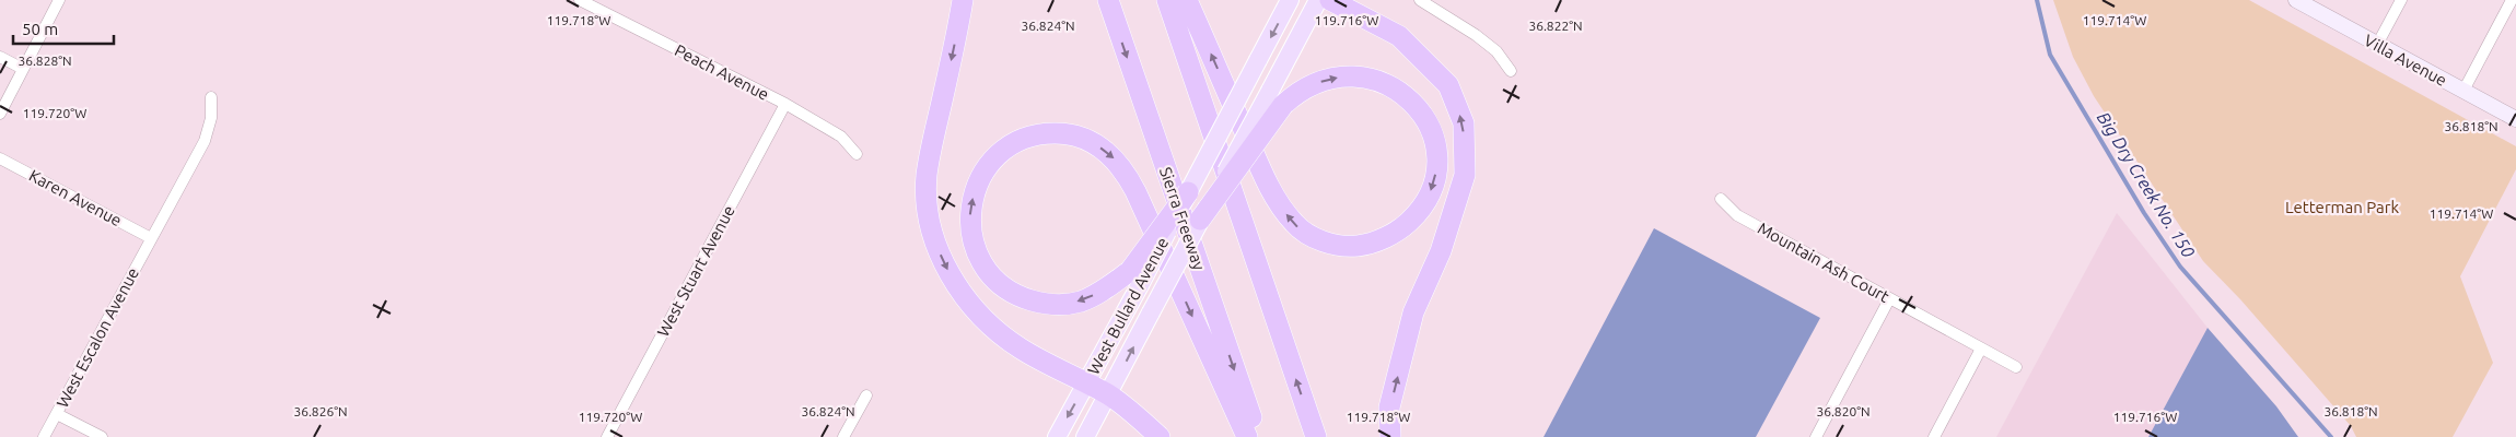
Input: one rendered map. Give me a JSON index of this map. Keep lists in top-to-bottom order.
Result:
{
  "streets": {
    "highway": ["Sierra Freeway"],
    "main road": ["Villa Avenue", "West Bullard Avenue"],
    "street": [
      "Peach Avenue",
      "Karen Avenue",
      "Mountain Ash Court",
      "West Stuart Avenue",
      "West Escalon Avenue"
    ]
  },
  "crossings": [
    ["Peach Avenue", "West Stuart Avenue"],
    ["Karen Avenue", "West Escalon Avenue"]
  ],
  "water": ["Big Dry Creek No. 150"],
  "parks": ["Letterman Park"],
  "scale_bar": "50 m",
  "coordinates": [
    "119.718°W",
    "119.716°W",
    "119.714°W",
    "36.822°N",
    "36.824°N",
    "36.828°N",
    "119.720°W",
    "36.818°N",
    "36.826°N",
    "36.820°N"
  ]
}
